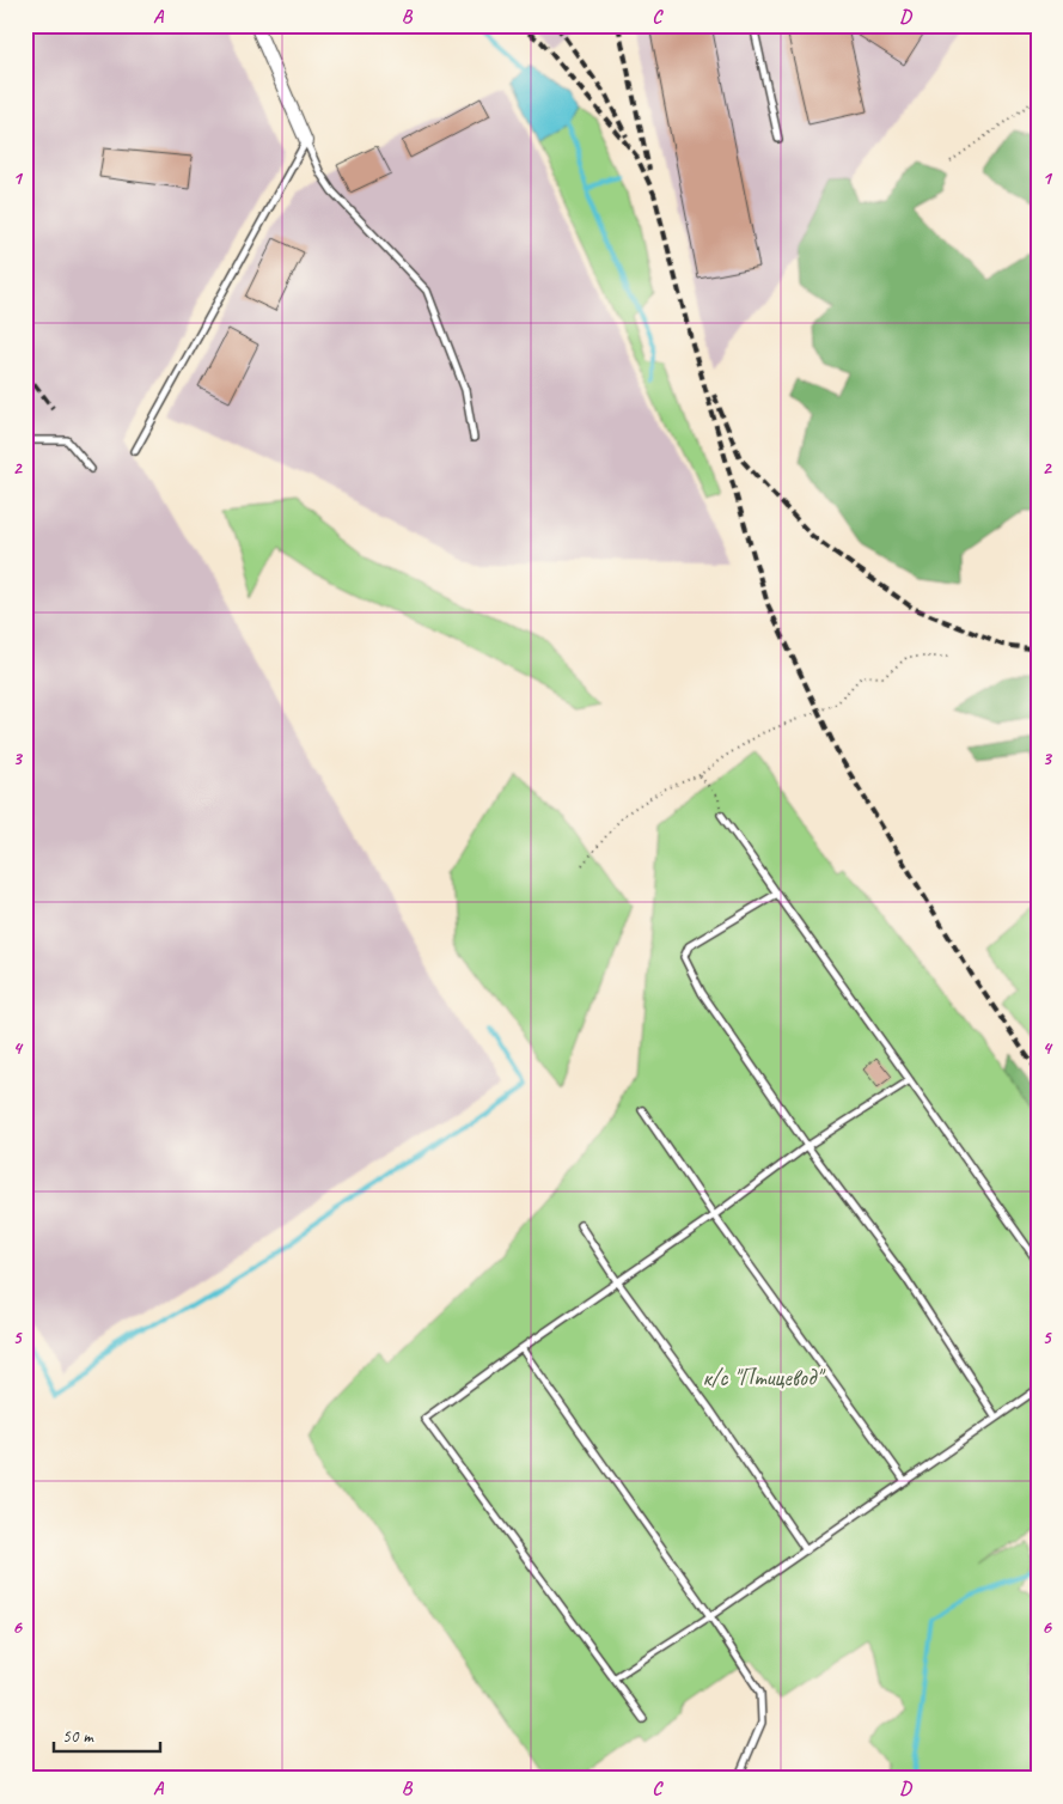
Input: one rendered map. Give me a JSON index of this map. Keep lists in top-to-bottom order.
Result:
{
  "parks": ["к/с \"Птицевод\""],
  "scale_bar": "50 m",
  "grid": {
    "columns": [
      "A",
      "B",
      "C",
      "D"
    ],
    "rows": [
      "1",
      "2",
      "3",
      "4",
      "5",
      "6"
    ]
  }
}
